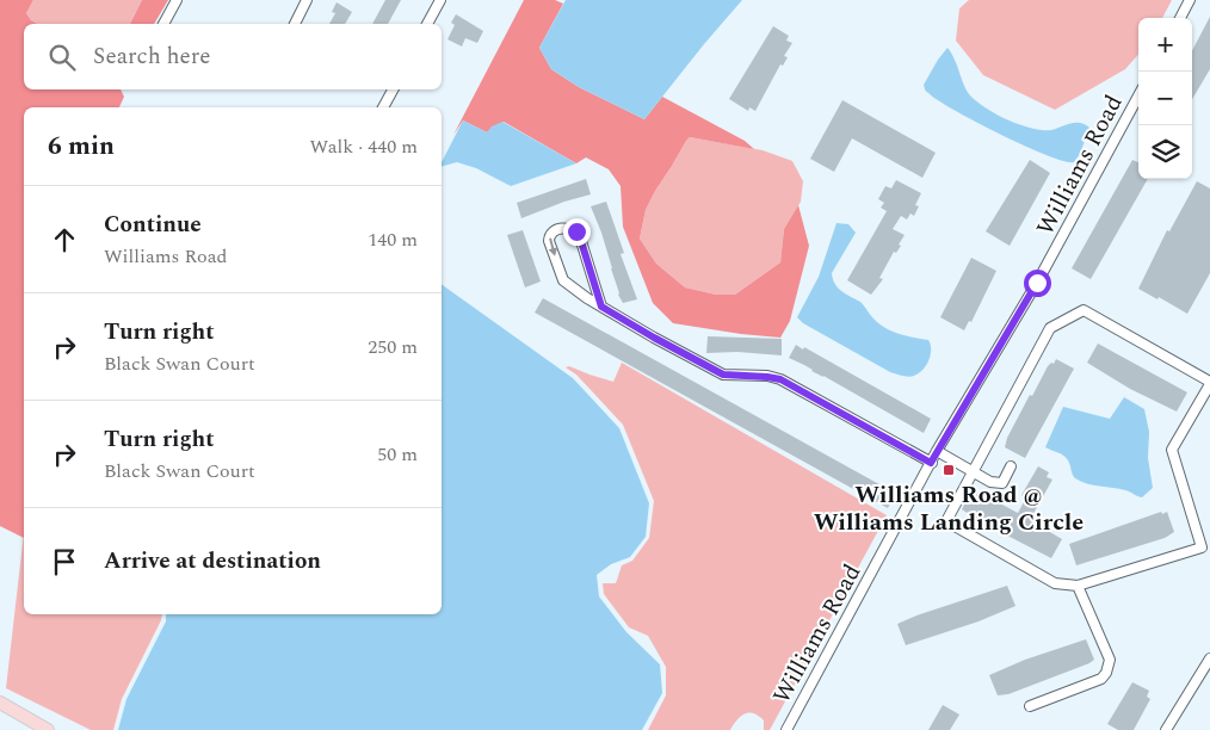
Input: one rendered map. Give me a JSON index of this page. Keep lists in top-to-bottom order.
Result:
{
  "streets": {
    "street": ["Williams Road"]
  },
  "places": {
    "transit": ["Williams Road @ Williams Landing Circle"]
  },
  "page": {
    "map_buttons": ["+", "−"],
    "search": "Search here",
    "heading": ["6 min", "Walk · 440 m"],
    "list": [
      ["Continue", "Williams Road", "140 m"],
      ["Turn right", "Black Swan Court", "250 m"],
      ["Turn right", "Black Swan Court", "50 m"],
      "Arrive at destination"
    ]
  }
}
